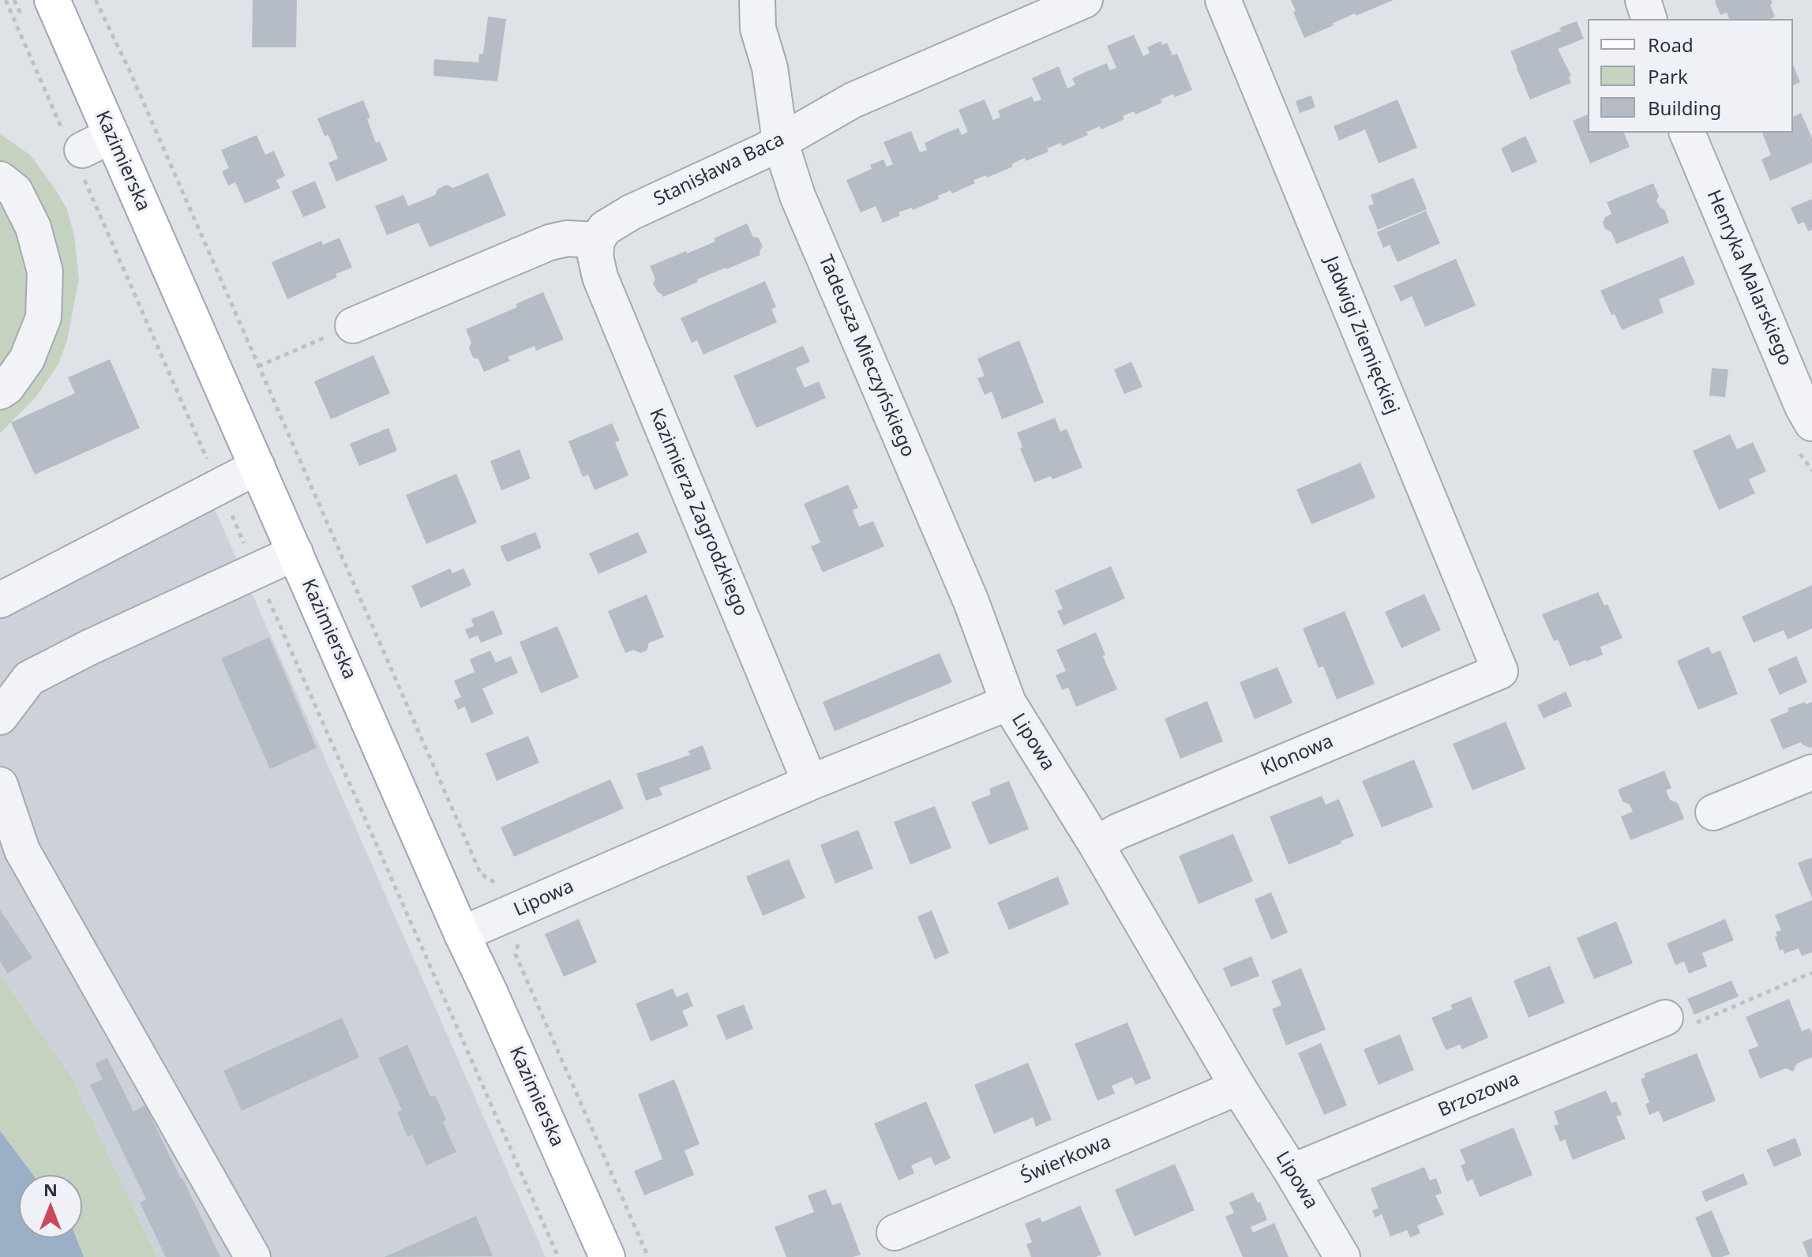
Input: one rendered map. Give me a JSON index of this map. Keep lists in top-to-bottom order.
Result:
{
  "streets": {
    "main road": ["Kazimierska"],
    "street": [
      "Stanisława Baca",
      "Henryka Malarskiego",
      "Jadwigi Ziemięckiej",
      "Tadeusza Mieczyńskiego",
      "Kazimierza Zagrodzkiego",
      "Lipowa",
      "Klonowa",
      "Brzozowa",
      "Świerkowa"
    ]
  },
  "crossings": [
    ["Kazimierska", "Lipowa"],
    ["Stanisława Baca", "Tadeusza Mieczyńskiego"],
    ["Stanisława Baca", "Kazimierza Zagrodzkiego"],
    ["Jadwigi Ziemięckiej", "Klonowa"],
    ["Tadeusza Mieczyńskiego", "Lipowa"],
    ["Kazimierza Zagrodzkiego", "Lipowa"],
    ["Lipowa", "Klonowa"],
    ["Lipowa", "Brzozowa"],
    ["Lipowa", "Świerkowa"]
  ],
  "legend": ["Road", "Park", "Building"],
  "north": "top"
}
